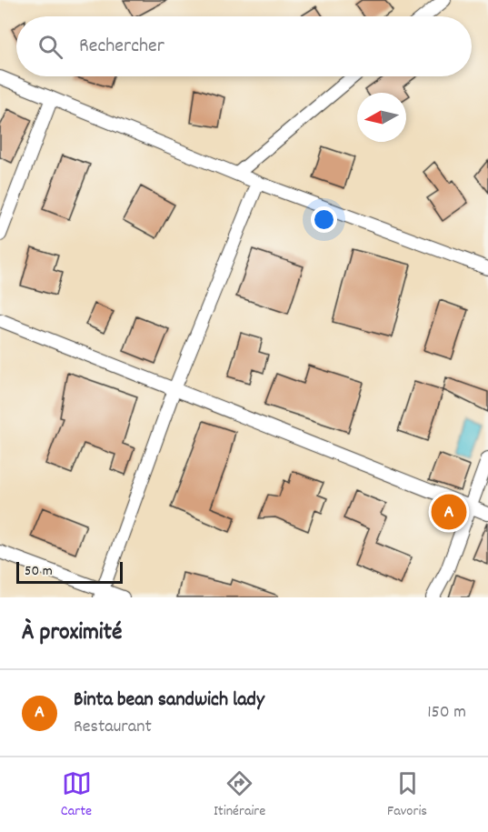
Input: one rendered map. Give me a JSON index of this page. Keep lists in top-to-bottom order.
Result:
{
  "scale_bar": "50 m",
  "north": "left",
  "page": {
    "search": "Rechercher",
    "pins": "A",
    "scale": "50 m",
    "heading": "À proximité",
    "list": [
      {
        "mark": "A",
        "name": "Binta bean sandwich lady",
        "note": "Restaurant",
        "value": "150 m"
      }
    ],
    "nav": ["Carte", "Itinéraire", "Favoris"]
  }
}
